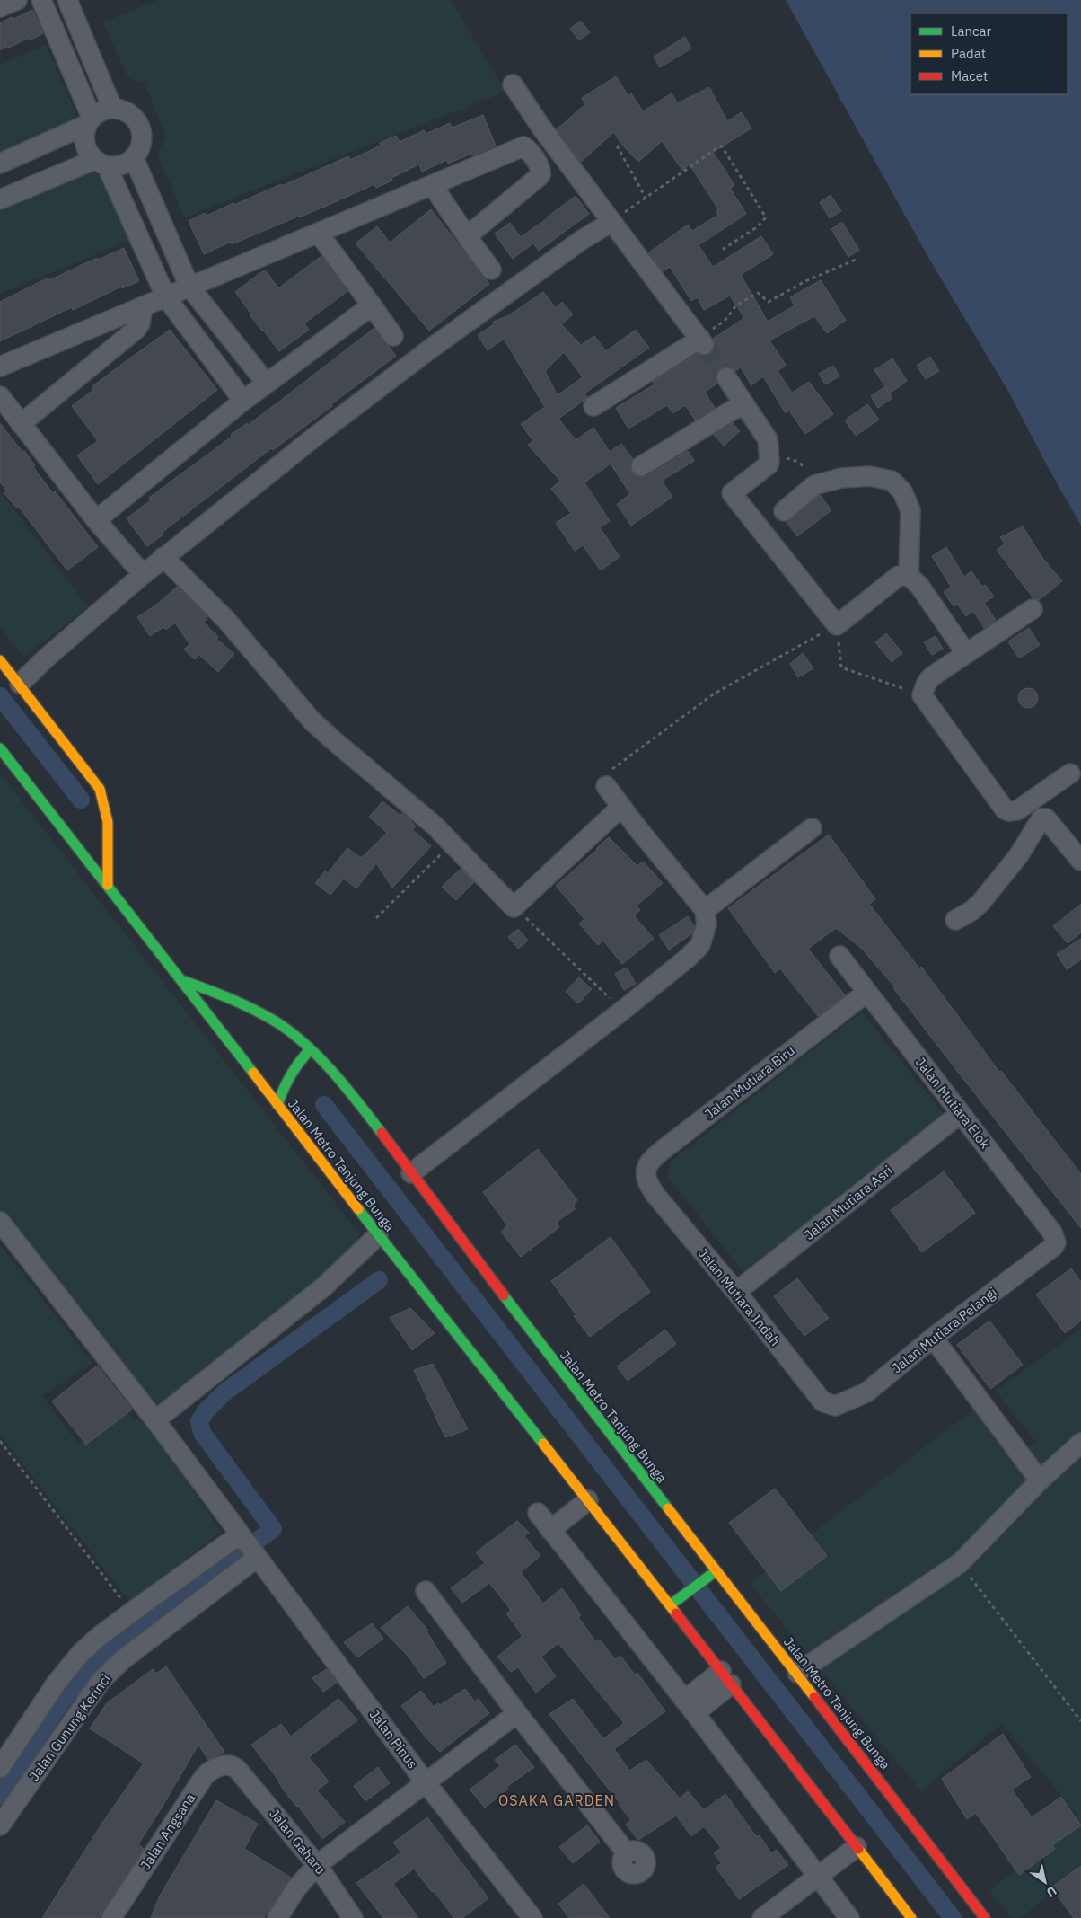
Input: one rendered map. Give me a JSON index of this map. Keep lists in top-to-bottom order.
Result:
{
  "streets": {
    "main road": ["Jalan Metro Tanjung Bunga"],
    "street": [
      "Jalan Mutiara Biru",
      "Jalan Mutiara Elok",
      "Jalan Mutiara Asri",
      "Jalan Mutiara Indah",
      "Jalan Mutiara Pelangi",
      "Jalan Gunung Kerinci",
      "Jalan Pinus",
      "Jalan Angsana",
      "Jalan Gaharu"
    ]
  },
  "crossings": [
    ["Jalan Mutiara Biru", "Jalan Mutiara Elok"],
    ["Jalan Mutiara Biru", "Jalan Mutiara Indah"],
    ["Jalan Mutiara Elok", "Jalan Mutiara Asri"],
    ["Jalan Mutiara Elok", "Jalan Mutiara Pelangi"],
    ["Jalan Mutiara Asri", "Jalan Mutiara Indah"],
    ["Jalan Mutiara Indah", "Jalan Mutiara Pelangi"],
    ["Jalan Gunung Kerinci", "Jalan Pinus"],
    ["Jalan Angsana", "Jalan Gaharu"]
  ],
  "districts": ["OSAKA GARDEN"],
  "legend": ["Lancar", "Padat", "Macet"],
  "north": "bottom right"
}
